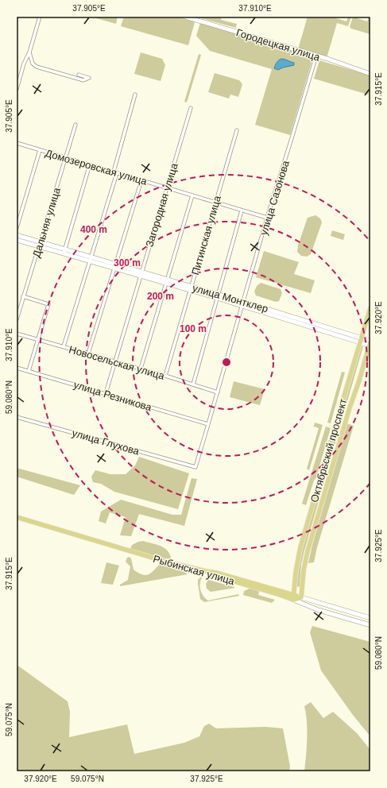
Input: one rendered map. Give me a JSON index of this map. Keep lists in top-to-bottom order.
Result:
{
  "streets": {
    "main road": ["Октябрьский проспект", "Рыбинская улица"],
    "street": [
      "Городецкая улица",
      "Домозеровская улица",
      "улица Сазонова",
      "Загородная улица",
      "Дальняя улица",
      "Питинская улица",
      "улица Монтклер",
      "Новосельская улица",
      "улица Резникова",
      "улица Глухова"
    ]
  },
  "crossings": [
    ["Городецкая улица", "улица Сазонова"],
    ["Домозеровская улица", "улица Сазонова"],
    ["Домозеровская улица", "Загородная улица"],
    ["Домозеровская улица", "Дальняя улица"],
    ["Домозеровская улица", "Питинская улица"],
    ["улица Сазонова", "улица Монтклер"],
    ["улица Сазонова", "Новосельская улица"],
    ["улица Сазонова", "улица Резникова"],
    ["улица Сазонова", "улица Глухова"],
    ["Загородная улица", "улица Монтклер"],
    ["Загородная улица", "Новосельская улица"],
    ["Загородная улица", "улица Резникова"],
    ["Дальняя улица", "улица Монтклер"],
    ["Питинская улица", "улица Монтклер"],
    ["Питинская улица", "Новосельская улица"],
    ["улица Монтклер", "Октябрьский проспект"],
    ["Октябрьский проспект", "Рыбинская улица"]
  ],
  "coordinates": [
    "37.905°E",
    "37.910°E",
    "37.915°E",
    "37.920°E",
    "59.080°N",
    "37.925°E",
    "59.075°N"
  ],
  "rings": [
    "400 m",
    "300 m",
    "200 m",
    "100 m"
  ]
}
